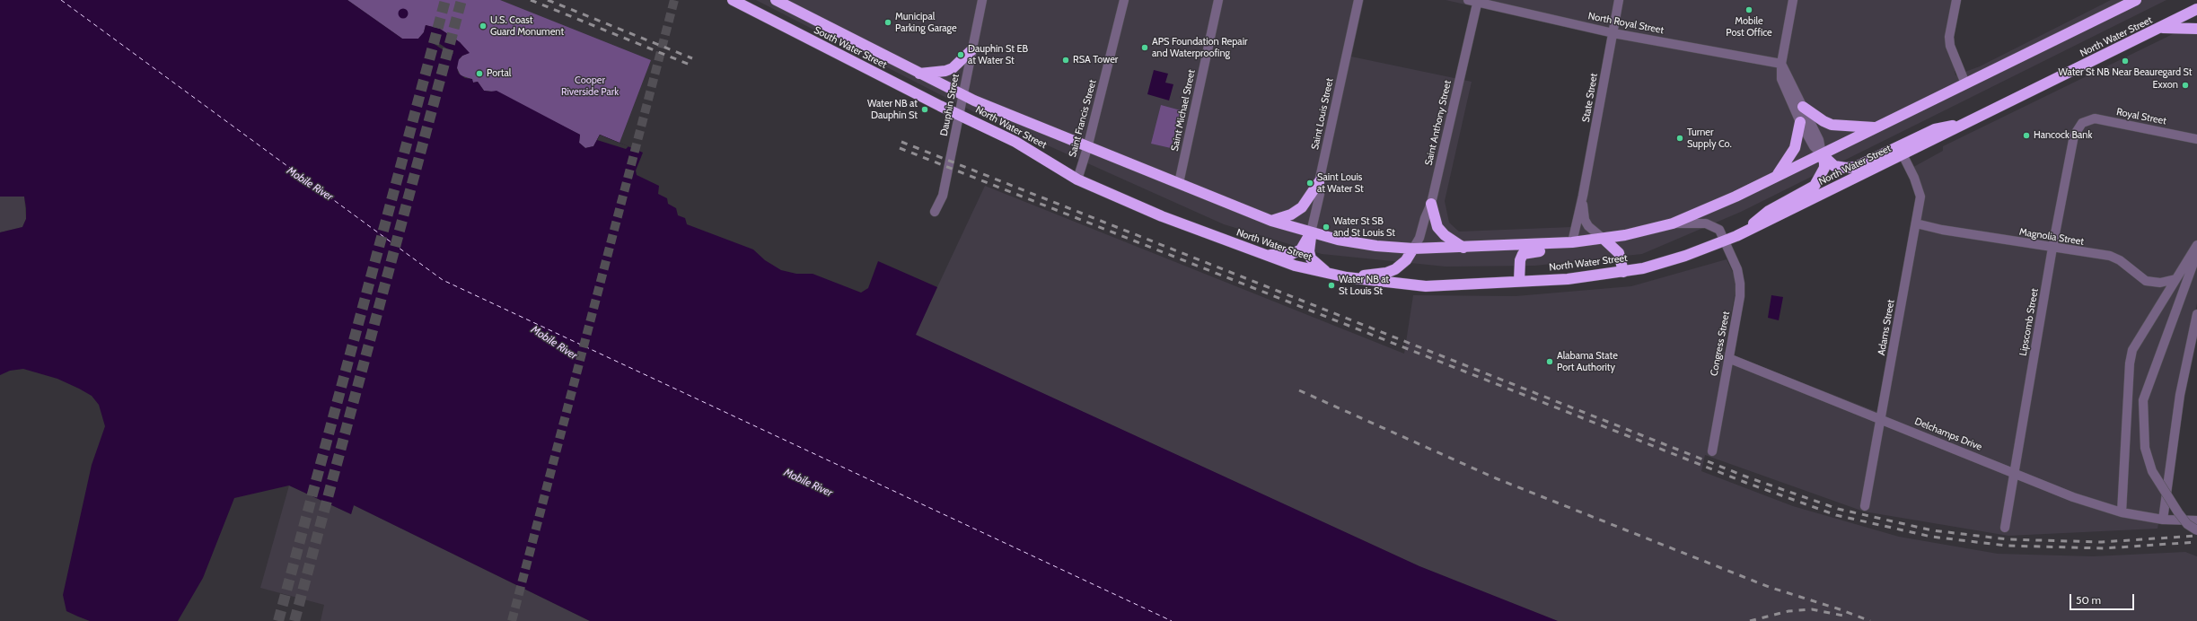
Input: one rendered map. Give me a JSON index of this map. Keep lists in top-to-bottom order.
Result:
{
  "streets": {
    "highway": ["North Water Street", "South Water Street"],
    "street": [
      "North Royal Street",
      "State Street",
      "Dauphin Street",
      "Saint Michael Street",
      "Saint Louis Street",
      "Royal Street",
      "Saint Francis Street",
      "Saint Anthony Street",
      "Magnolia Street",
      "Lipscomb Street",
      "Adams Street",
      "Congress Street",
      "Delchamps Drive"
    ]
  },
  "crossings": [
    ["North Royal Street", "State Street"],
    ["North Royal Street", "Saint Anthony Street"],
    ["North Water Street", "South Water Street"],
    ["North Water Street", "State Street"],
    ["North Water Street", "Dauphin Street"],
    ["North Water Street", "Saint Michael Street"],
    ["North Water Street", "Saint Louis Street"],
    ["North Water Street", "Saint Francis Street"],
    ["North Water Street", "Saint Anthony Street"],
    ["North Water Street", "Adams Street"],
    ["North Water Street", "Congress Street"],
    ["South Water Street", "Dauphin Street"],
    ["Royal Street", "Lipscomb Street"],
    ["Magnolia Street", "Lipscomb Street"],
    ["Magnolia Street", "Adams Street"],
    ["Lipscomb Street", "Delchamps Drive"],
    ["Adams Street", "Delchamps Drive"],
    ["Congress Street", "Delchamps Drive"]
  ],
  "water": ["Mobile River"],
  "parks": ["Cooper Riverside Park"],
  "places": [
    "Mobile Post Office",
    "Municipal Parking Garage",
    "U.S. Coast Guard Monument",
    "APS Foundation Repair and Waterproofing",
    "Dauphin St EB at Water St",
    "RSA Tower",
    "Water St NB Near Beauregard St",
    "Portal",
    "Exxon",
    "Water NB at Dauphin St",
    "Hancock Bank",
    "Turner Supply Co.",
    "Saint Louis at Water St",
    "Water St SB and St Louis St",
    "Water NB at St Louis St",
    "Alabama State Port Authority"
  ],
  "scale_bar": "50 m"
}
